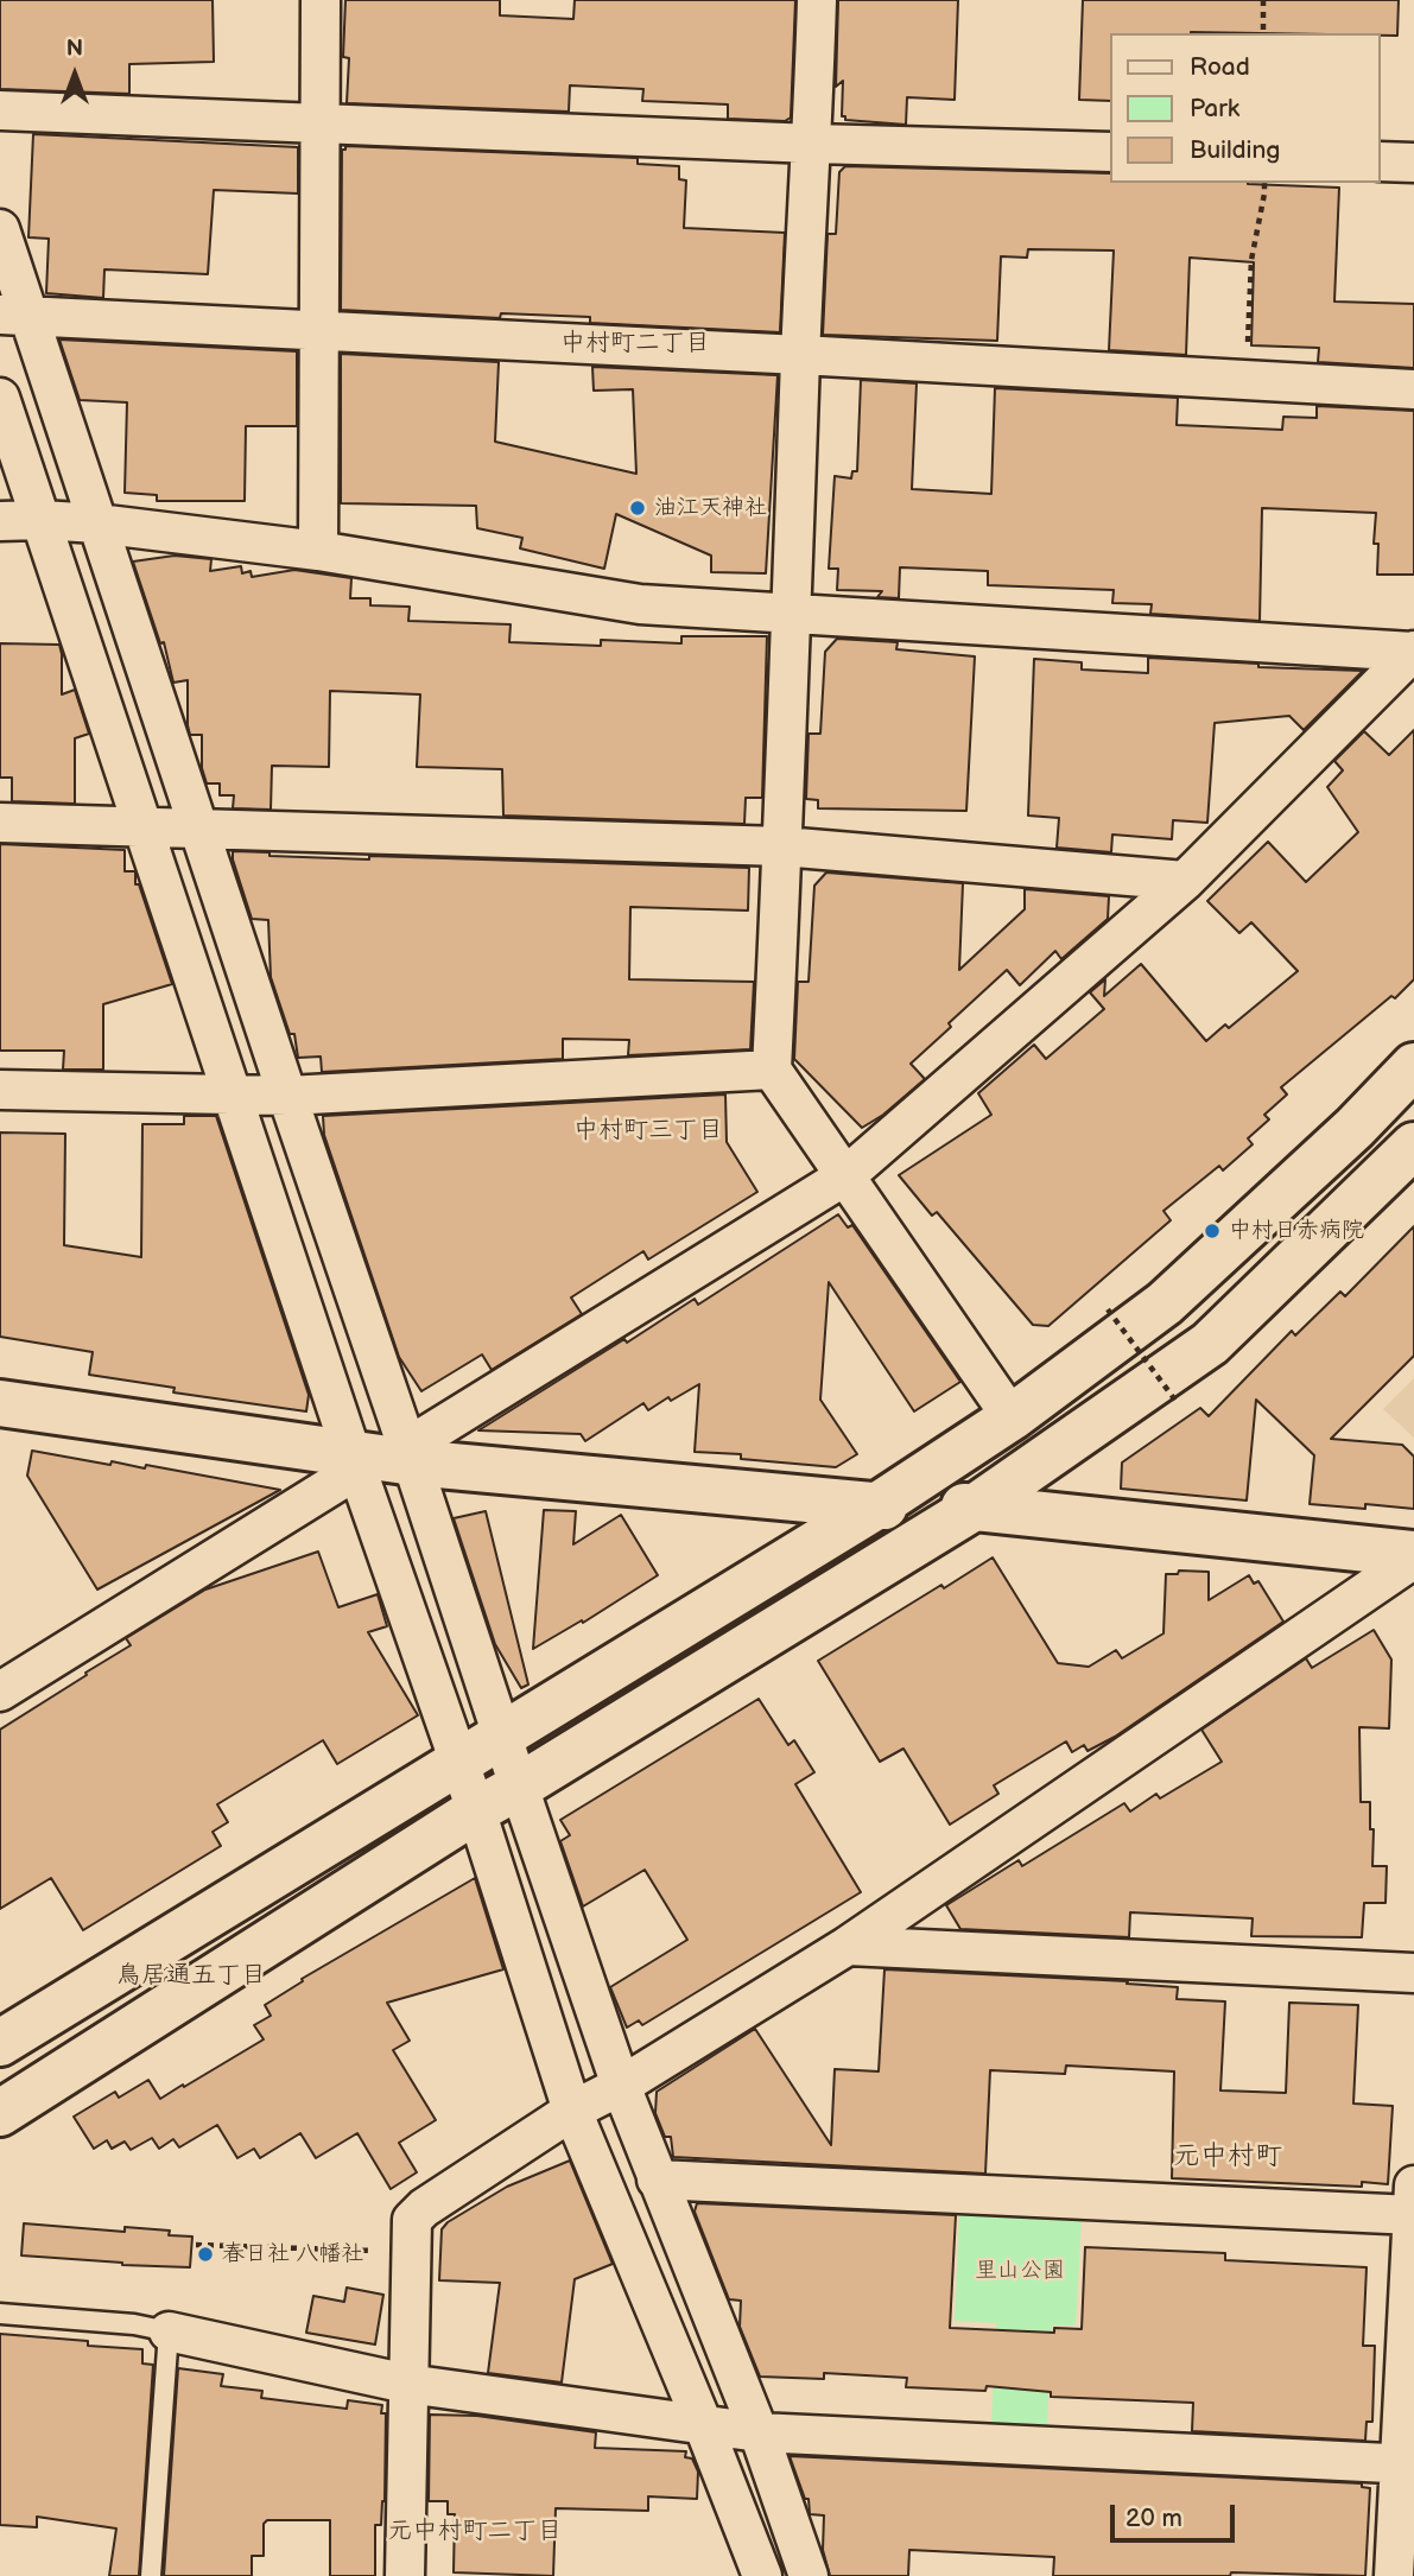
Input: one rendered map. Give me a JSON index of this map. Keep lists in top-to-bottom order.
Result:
{
  "districts": [
    "中村町二丁目",
    "中村町三丁目",
    "鳥居通五丁目",
    "元中村町",
    "元中村町二丁目"
  ],
  "parks": ["里山公園"],
  "places": ["油江天神社", "中村日赤病院", "春日社 八幡社"],
  "legend": ["Road", "Park", "Building"],
  "scale_bar": "20 m",
  "north": "top"
}
